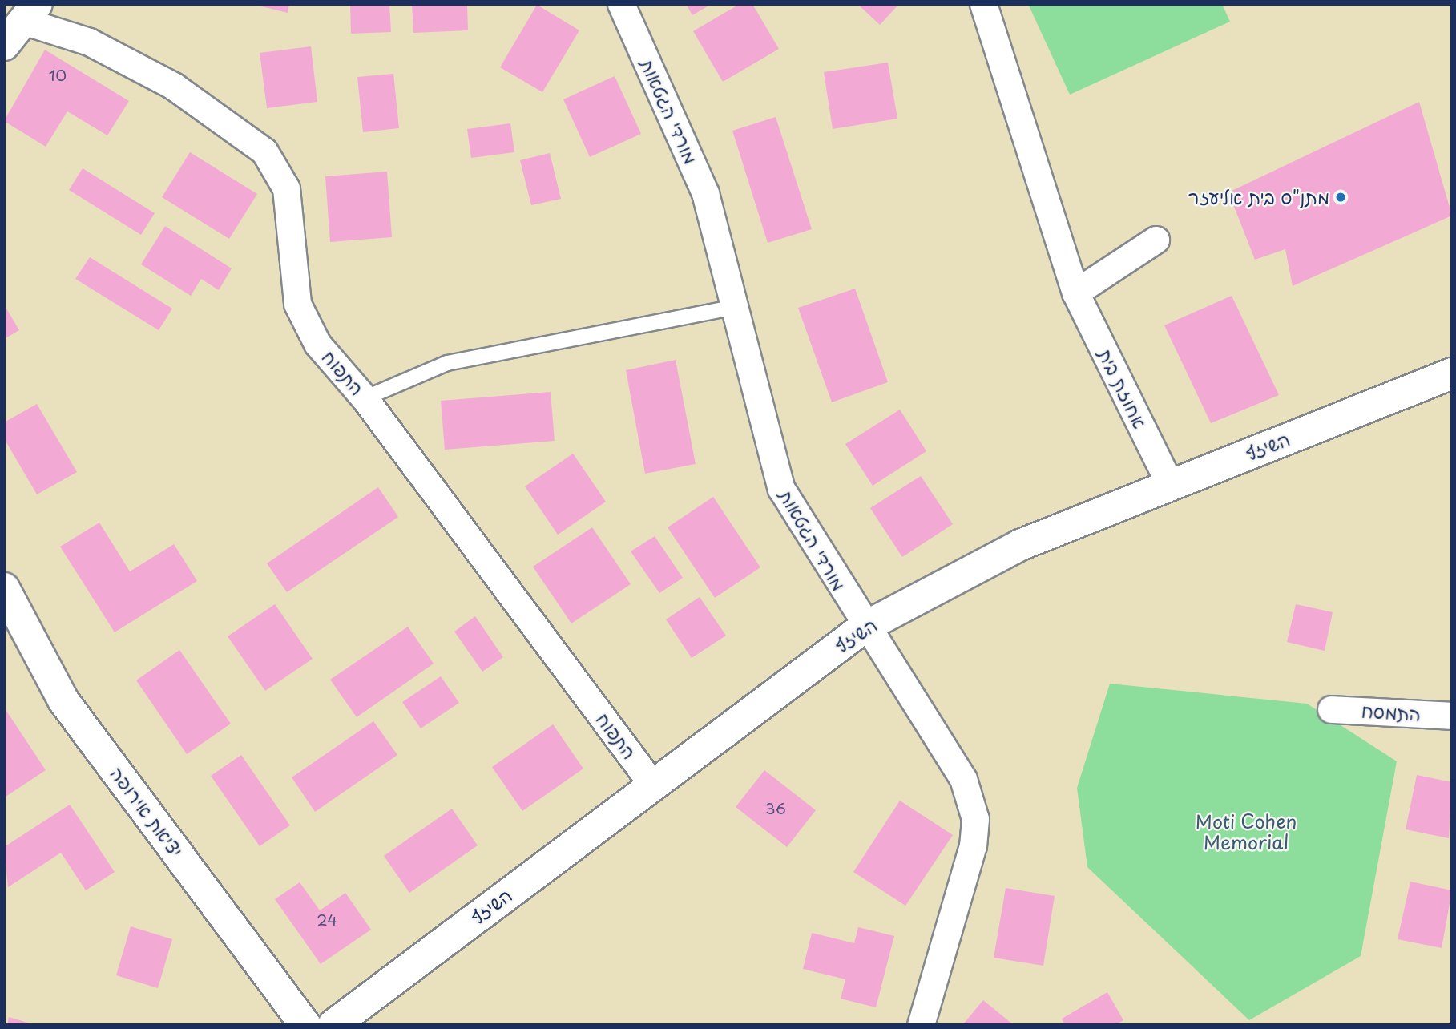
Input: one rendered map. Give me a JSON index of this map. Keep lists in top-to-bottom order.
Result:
{
  "streets": {
    "street": [
      "מורדי הגטאות",
      "התפוח",
      "אחוזת בית",
      "השיזף",
      "התמסח",
      "יציאת אירופה"
    ]
  },
  "crossings": [
    ["מורדי הגטאות", "השיזף"],
    ["התפוח", "השיזף"],
    ["אחוזת בית", "השיזף"]
  ],
  "parks": ["Moti Cohen Memorial"],
  "places": ["מתנ\"ס בית אליעזר"],
  "house_numbers": ["10", "36", "24"]
}
